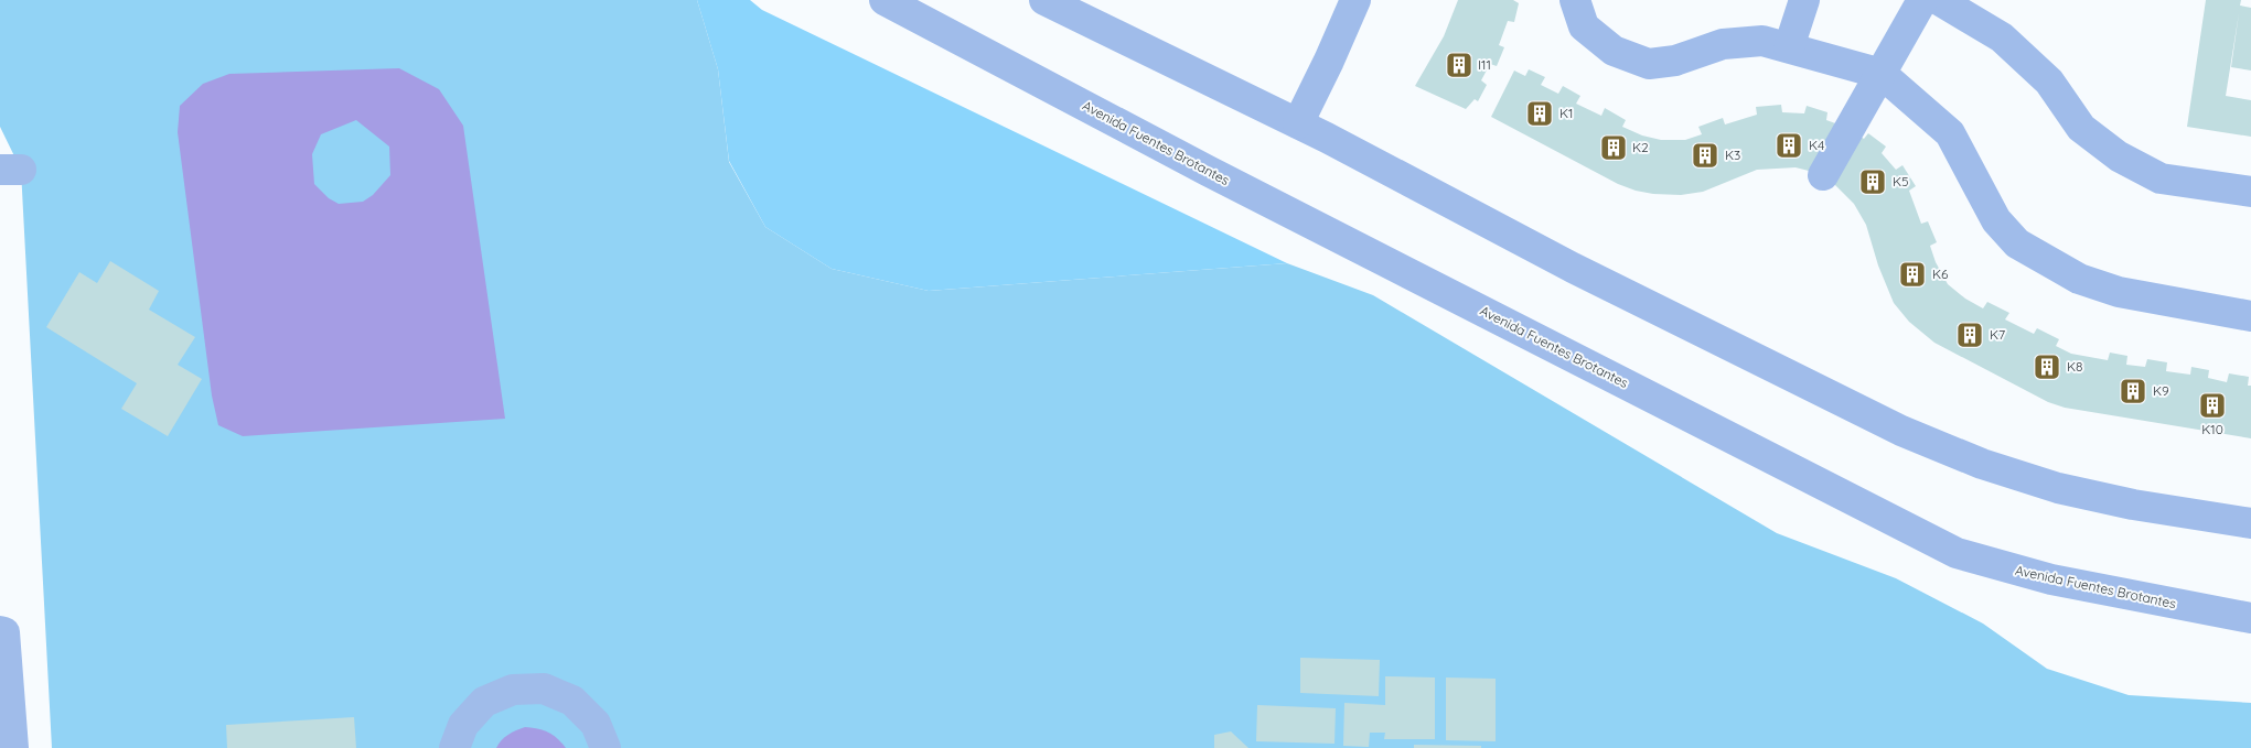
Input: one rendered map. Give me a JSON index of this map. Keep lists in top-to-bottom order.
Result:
{
  "streets": {
    "street": ["Avenida Fuentes Brotantes"]
  },
  "places": {
    "building": [
      "I11",
      "K1",
      "K4",
      "K2",
      "K3",
      "K5",
      "K6",
      "K7",
      "K8",
      "K9",
      "K10"
    ]
  }
}
